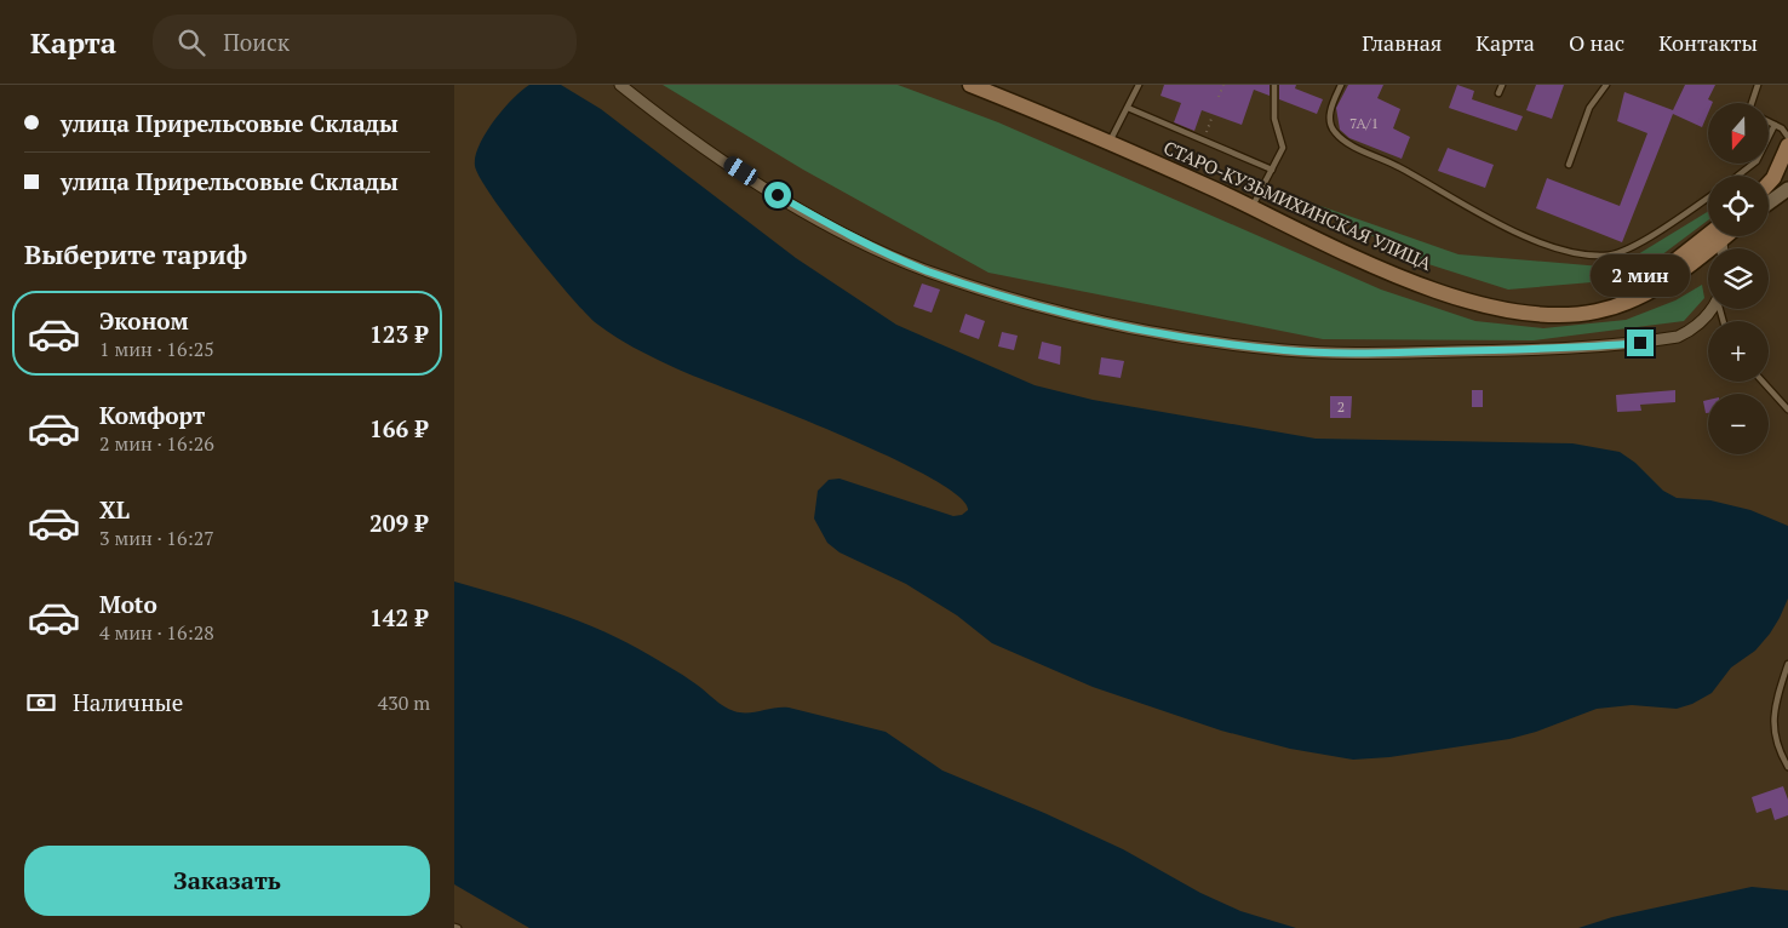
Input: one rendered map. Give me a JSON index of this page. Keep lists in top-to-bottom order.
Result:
{
  "streets": {
    "main road": ["СТАРО-КУЗЬМИХИНСКАЯ УЛИЦА"]
  },
  "house_numbers": ["7А/1", "2"],
  "north": "bottom",
  "page": {
    "header": "Карта",
    "search": "Поиск",
    "nav": [
      "Главная",
      "Карта",
      "О нас",
      "Контакты"
    ],
    "banner": ["улица Прирельсовые Склады", "улица Прирельсовые Склады"],
    "map_buttons": ["+", "−"],
    "heading": "Выберите тариф",
    "bubble": "2 мин",
    "list": [
      {
        "name": "Эконом",
        "note": "1 мин · 16:25",
        "value": "123 ₽"
      },
      {
        "name": "Комфорт",
        "note": "2 мин · 16:26",
        "value": "166 ₽"
      },
      {
        "name": "XL",
        "note": "3 мин · 16:27",
        "value": "209 ₽"
      },
      {
        "name": "Moto",
        "note": "4 мин · 16:28",
        "value": "142 ₽"
      }
    ],
    "pay": ["Наличные", "430 m"],
    "buttons": "Заказать"
  }
}
